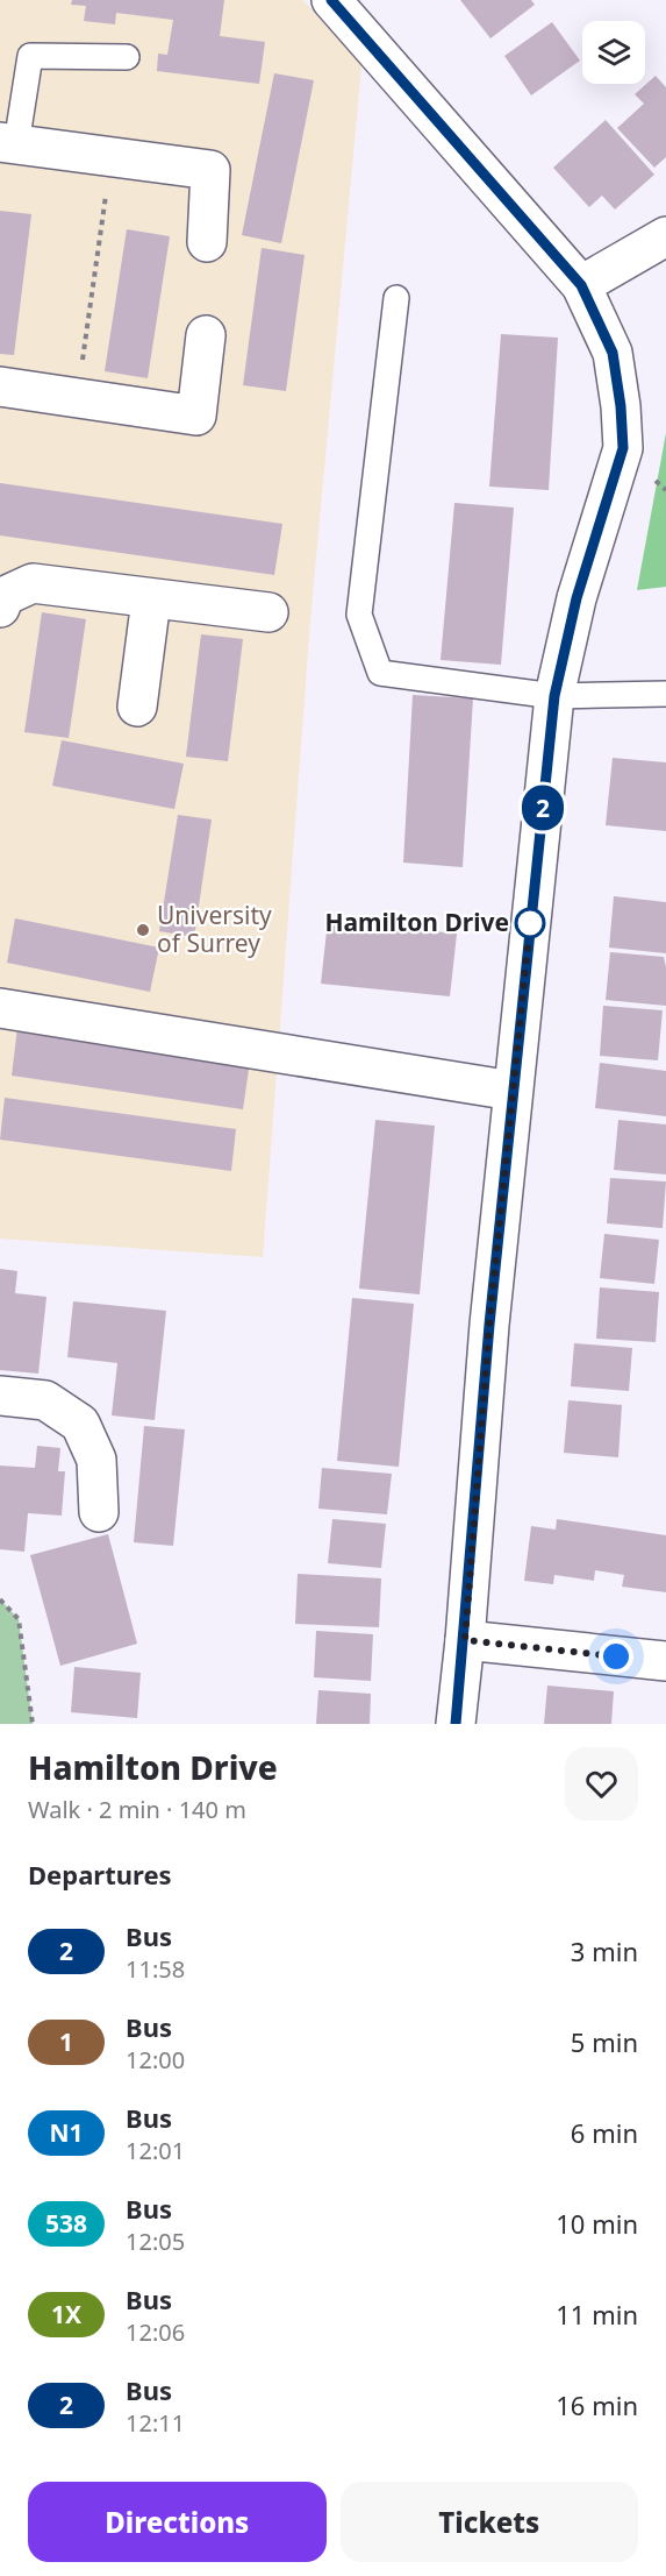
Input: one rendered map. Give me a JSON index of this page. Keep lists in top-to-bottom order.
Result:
{
  "places": ["Hamilton Drive", "University of Surrey"],
  "lines": ["bus line 2"],
  "page": {
    "on_map": "2",
    "heading": [
      ["Hamilton Drive", "Walk · 2 min · 140 m"],
      "Departures"
    ],
    "list": [
      {
        "mark": "2",
        "name": "Bus",
        "note": "11:58",
        "value": "3 min"
      },
      {
        "mark": "1",
        "name": "Bus",
        "note": "12:00",
        "value": "5 min"
      },
      {
        "mark": "N1",
        "name": "Bus",
        "note": "12:01",
        "value": "6 min"
      },
      {
        "mark": "538",
        "name": "Bus",
        "note": "12:05",
        "value": "10 min"
      },
      {
        "mark": "1X",
        "name": "Bus",
        "note": "12:06",
        "value": "11 min"
      },
      {
        "mark": "2",
        "name": "Bus",
        "note": "12:11",
        "value": "16 min"
      }
    ],
    "buttons": ["Directions", "Tickets"]
  }
}
